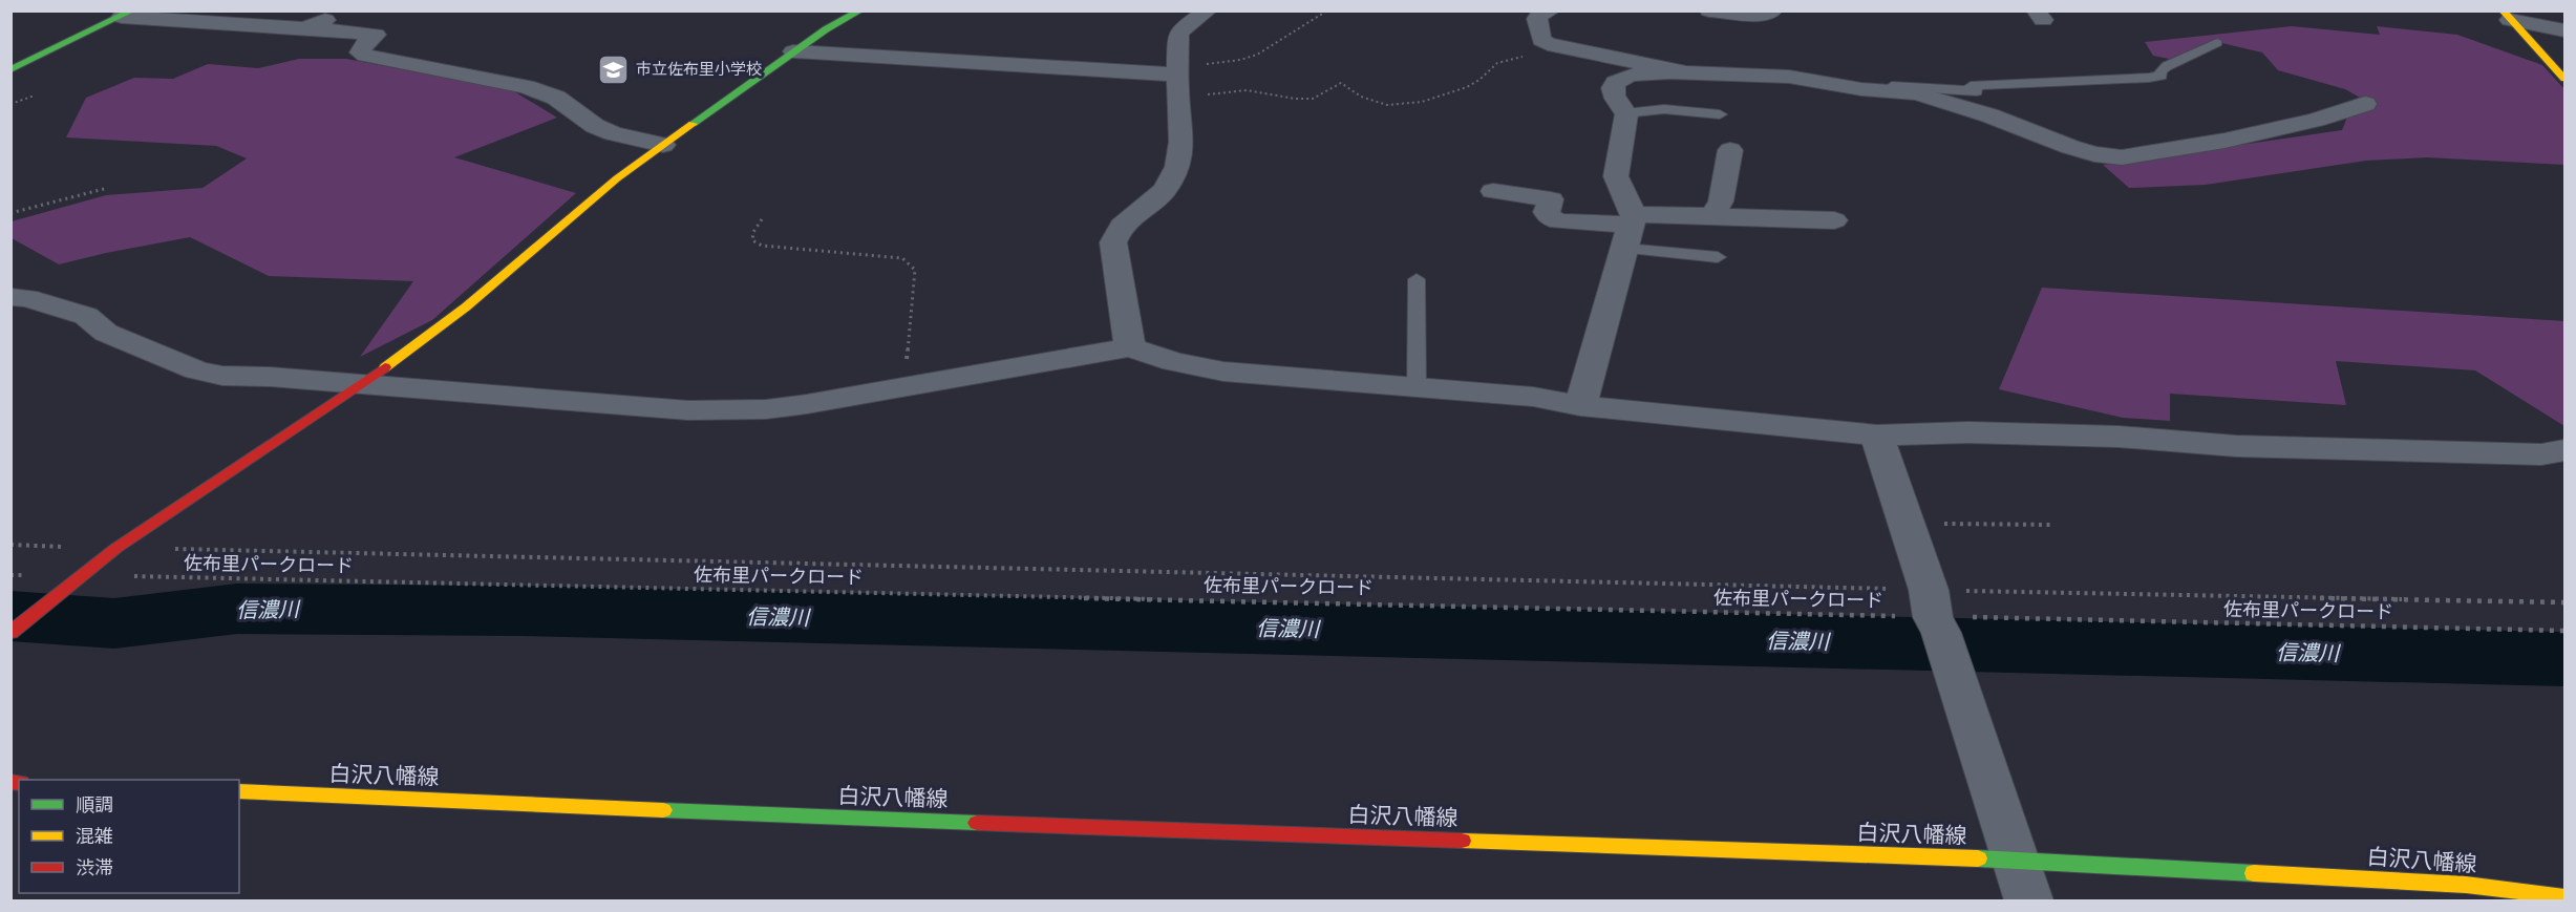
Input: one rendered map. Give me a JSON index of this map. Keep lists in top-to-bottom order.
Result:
{
  "streets": {
    "main road": ["白沢八幡線"],
    "path": ["佐布里パークロード"]
  },
  "water": ["信濃川"],
  "places": {
    "school or university": ["市立佐布里小学校"]
  },
  "legend": ["順調", "混雑", "渋滞"]
}
